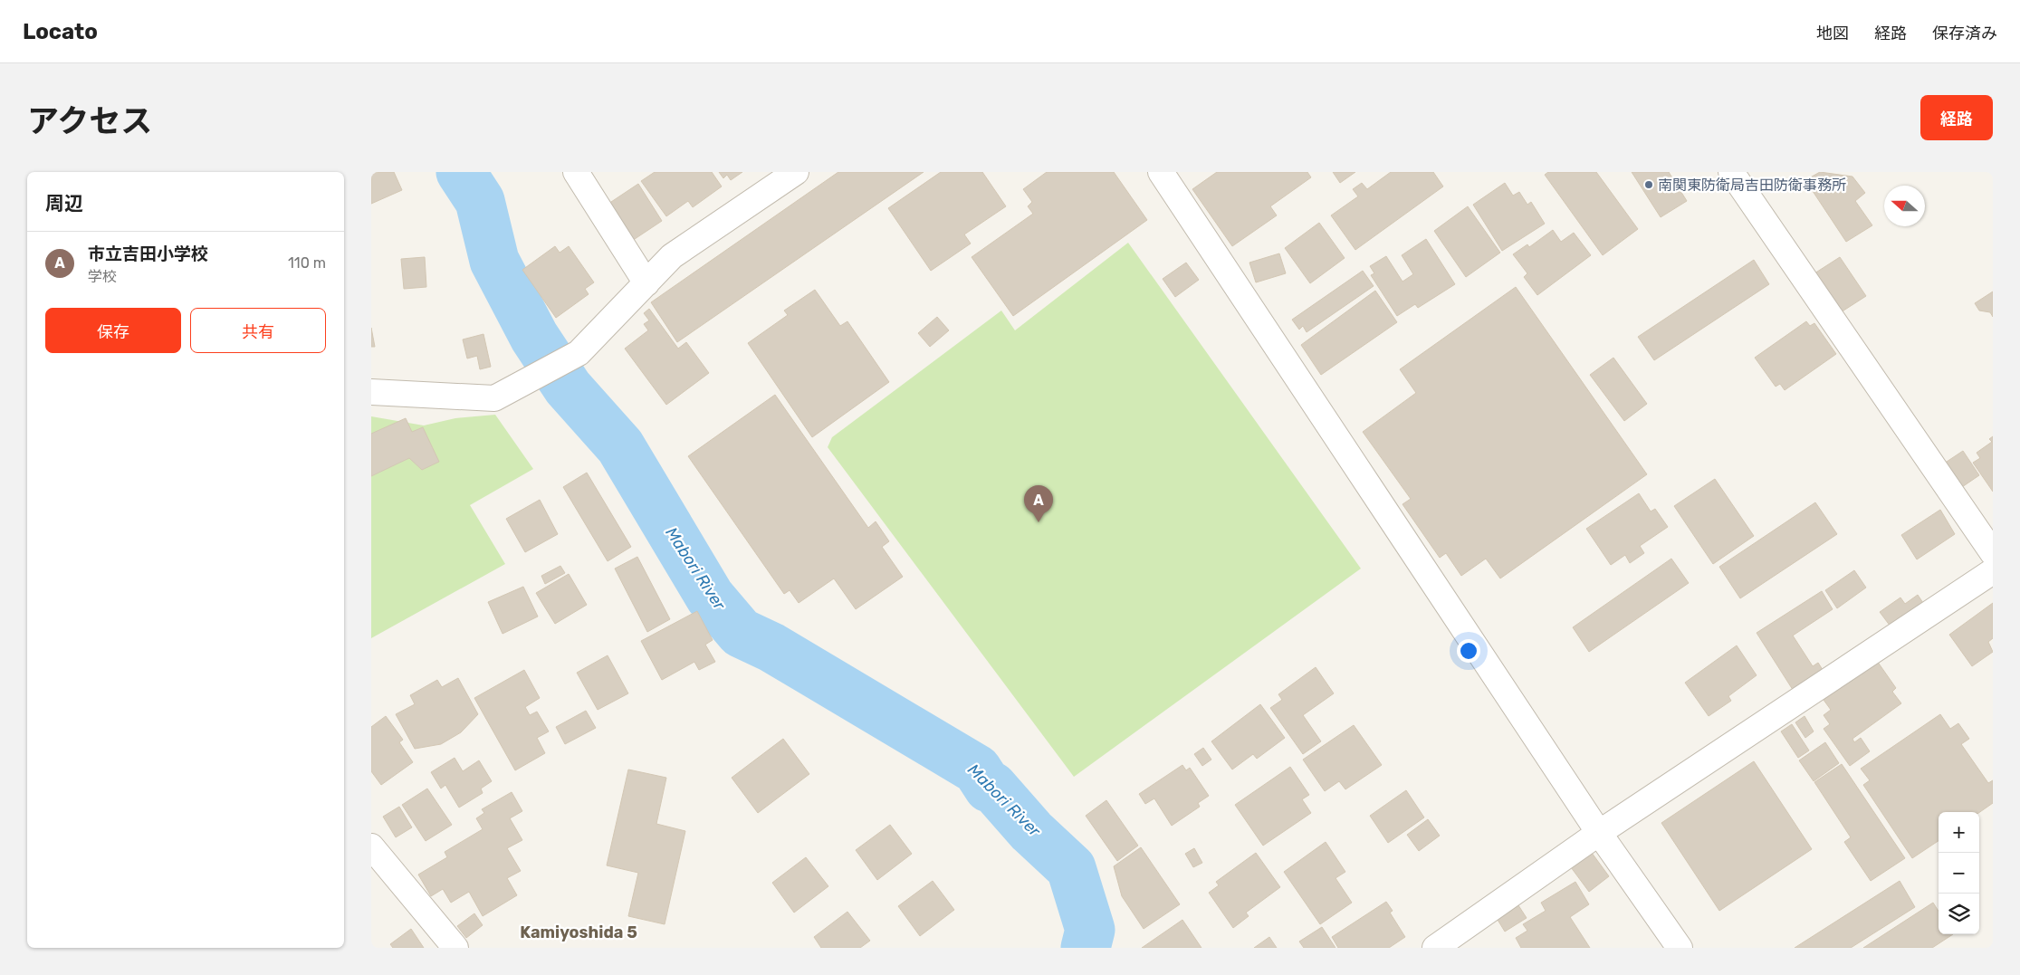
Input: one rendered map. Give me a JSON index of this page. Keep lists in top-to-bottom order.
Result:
{
  "districts": ["Kamiyoshida 5"],
  "water": ["Mabori River"],
  "places": ["南関東防衛局吉田防衛事務所"],
  "north": "left",
  "page": {
    "header": "Locato",
    "nav": ["地図", "経路", "保存済み"],
    "title": "アクセス",
    "buttons": [
      "経路",
      ["保存", "共有"]
    ],
    "heading": "周辺",
    "list": [
      {
        "mark": "A",
        "name": "市立吉田小学校",
        "note": "学校",
        "value": "110 m"
      }
    ],
    "pins": "A",
    "map_buttons": ["+", "−"]
  }
}
